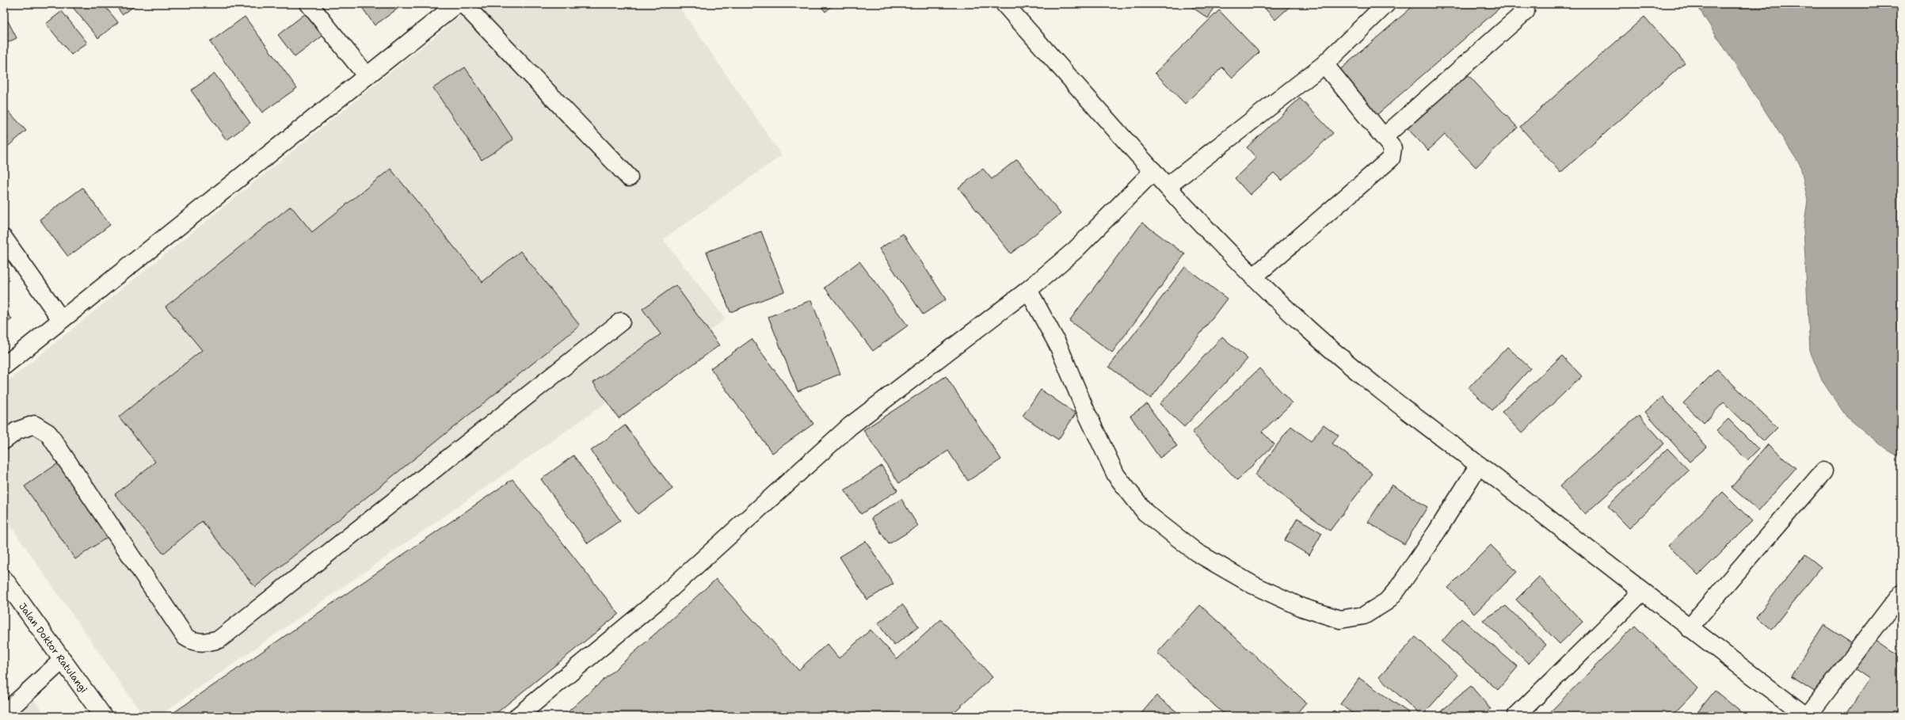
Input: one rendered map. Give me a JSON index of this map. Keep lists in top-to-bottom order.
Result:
{
  "streets": {
    "main road": ["Jalan Doktor Ratulangi"]
  }
}
